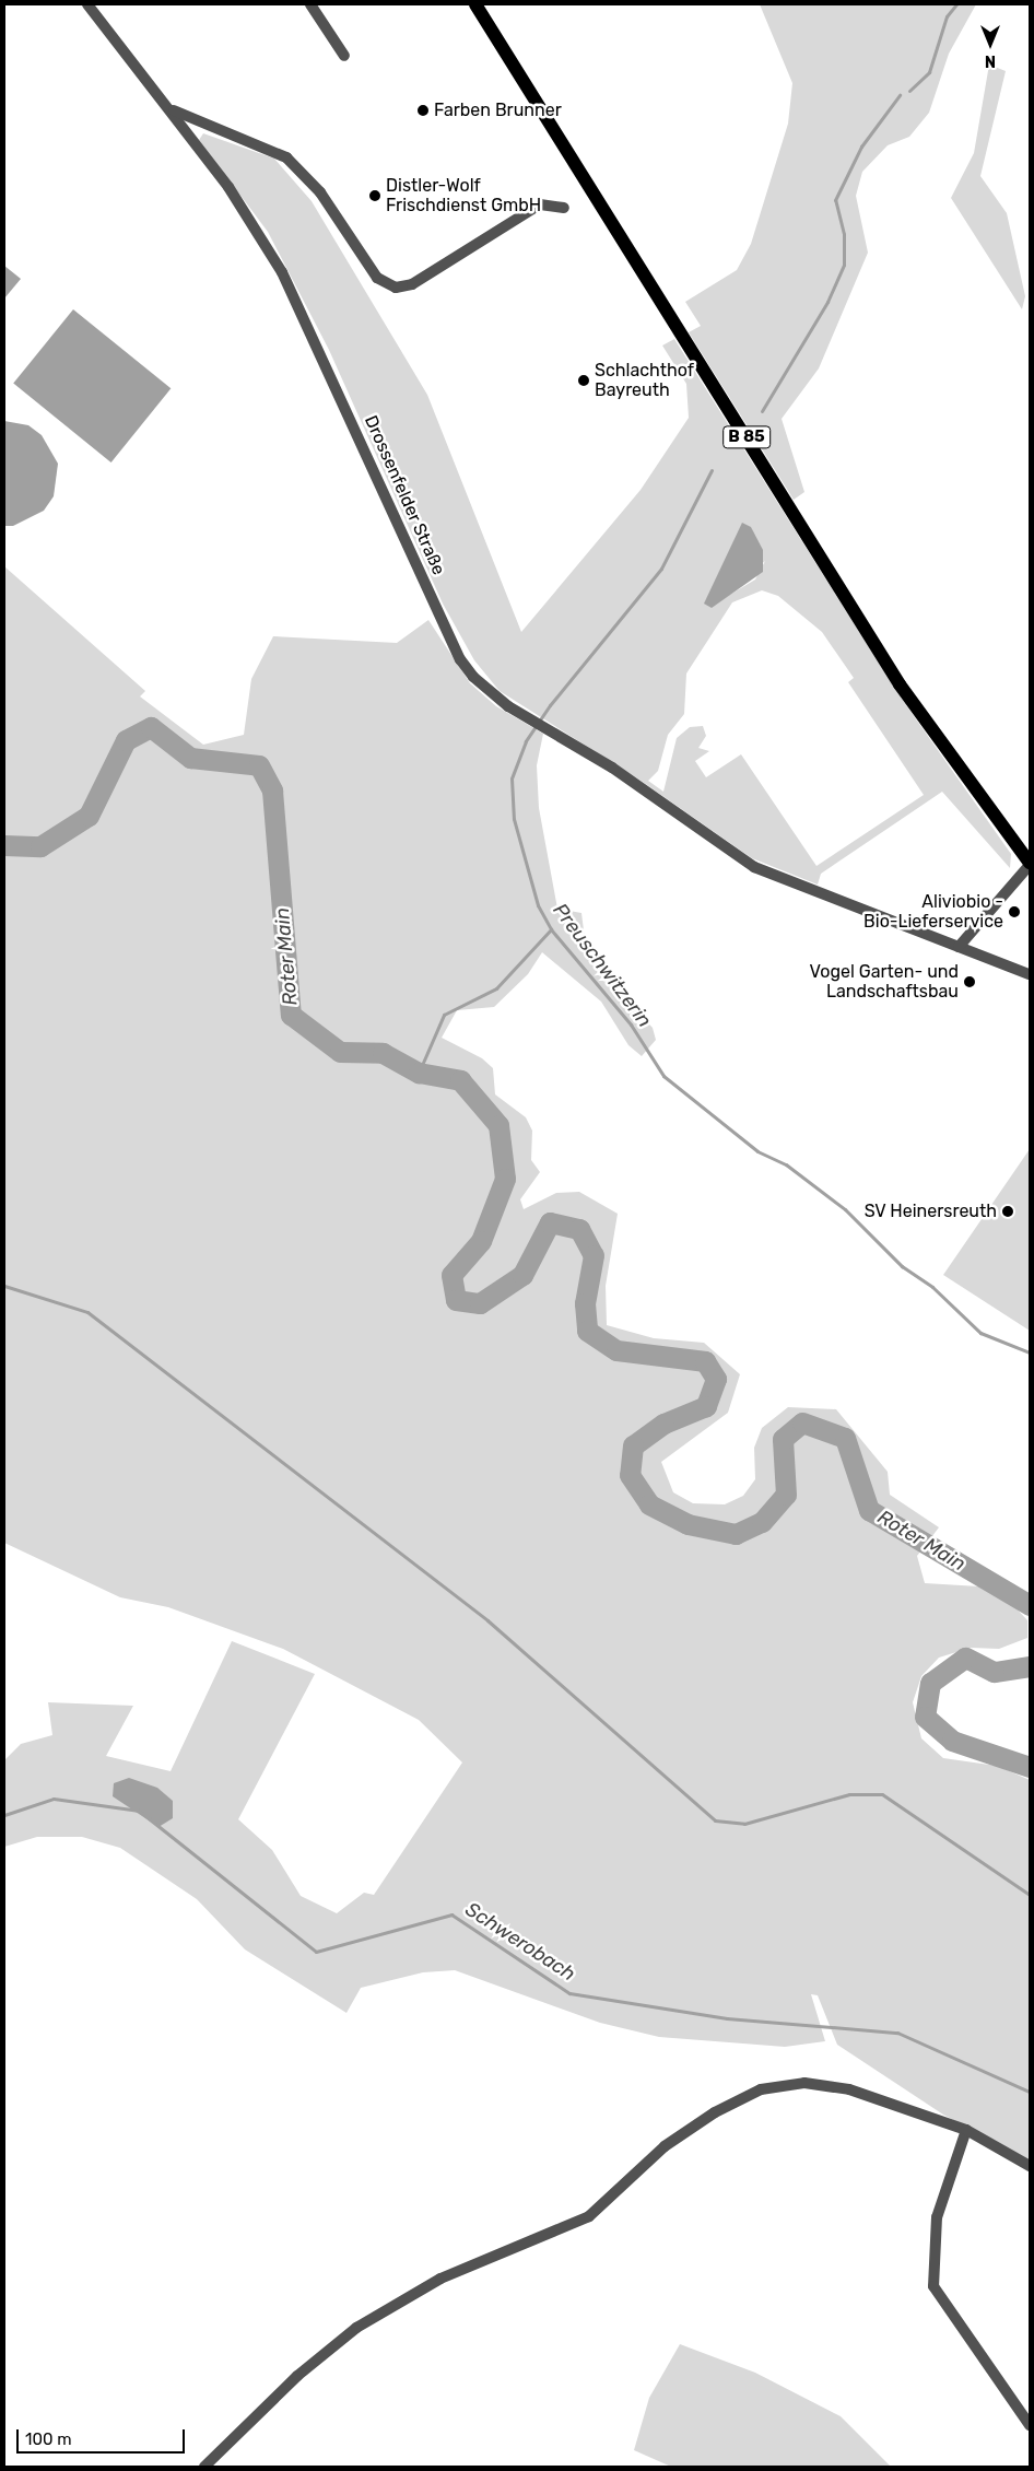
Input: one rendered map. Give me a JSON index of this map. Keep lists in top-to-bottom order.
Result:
{
  "streets": {
    "main road": ["B 85"],
    "street": ["Drossenfelder Straße"]
  },
  "water": ["Roter Main", "Preuschwitzerin", "Schwerobach"],
  "places": [
    "Farben Brunner",
    "Distler-Wolf Frischdienst GmbH",
    "Schlachthof Bayreuth",
    "Aliviobio - Bio-Lieferservice",
    "Vogel Garten- und Landschaftsbau",
    "SV Heinersreuth"
  ],
  "scale_bar": "100 m",
  "north": "bottom"
}
